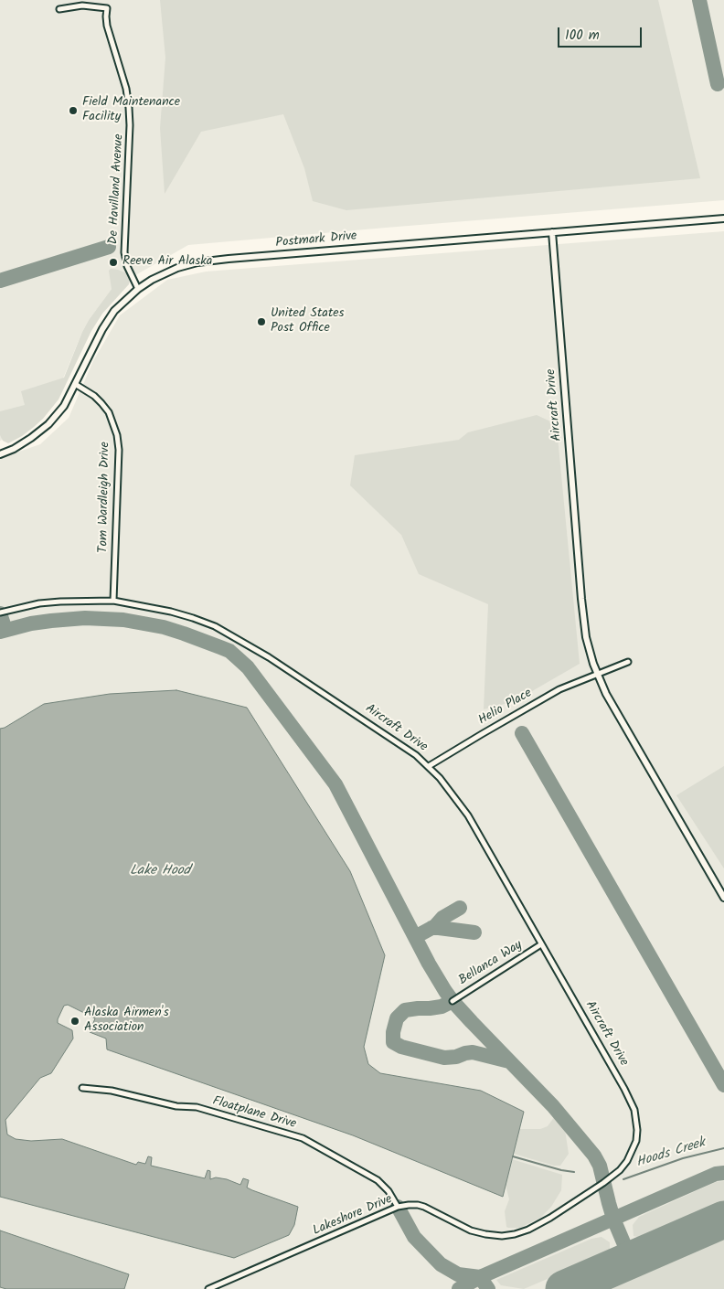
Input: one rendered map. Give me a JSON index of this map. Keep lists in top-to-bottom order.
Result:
{
  "streets": {
    "street": [
      "De Havilland Avenue",
      "Postmark Drive",
      "Aircraft Drive",
      "Tom Wardleigh Drive",
      "Helio Place",
      "Bellanca Way",
      "Floatplane Drive",
      "Lakeshore Drive"
    ]
  },
  "crossings": [
    ["De Havilland Avenue", "Postmark Drive"],
    ["Postmark Drive", "Aircraft Drive"],
    ["Postmark Drive", "Tom Wardleigh Drive"],
    ["Aircraft Drive", "Tom Wardleigh Drive"],
    ["Aircraft Drive", "Helio Place"],
    ["Aircraft Drive", "Bellanca Way"],
    ["Aircraft Drive", "Lakeshore Drive"],
    ["Floatplane Drive", "Lakeshore Drive"]
  ],
  "water": ["Lake Hood", "Hoods Creek"],
  "places": [
    "Field Maintenance Facility",
    "Reeve Air Alaska",
    "United States Post Office",
    "Alaska Airmen's Association"
  ],
  "scale_bar": "100 m"
}
